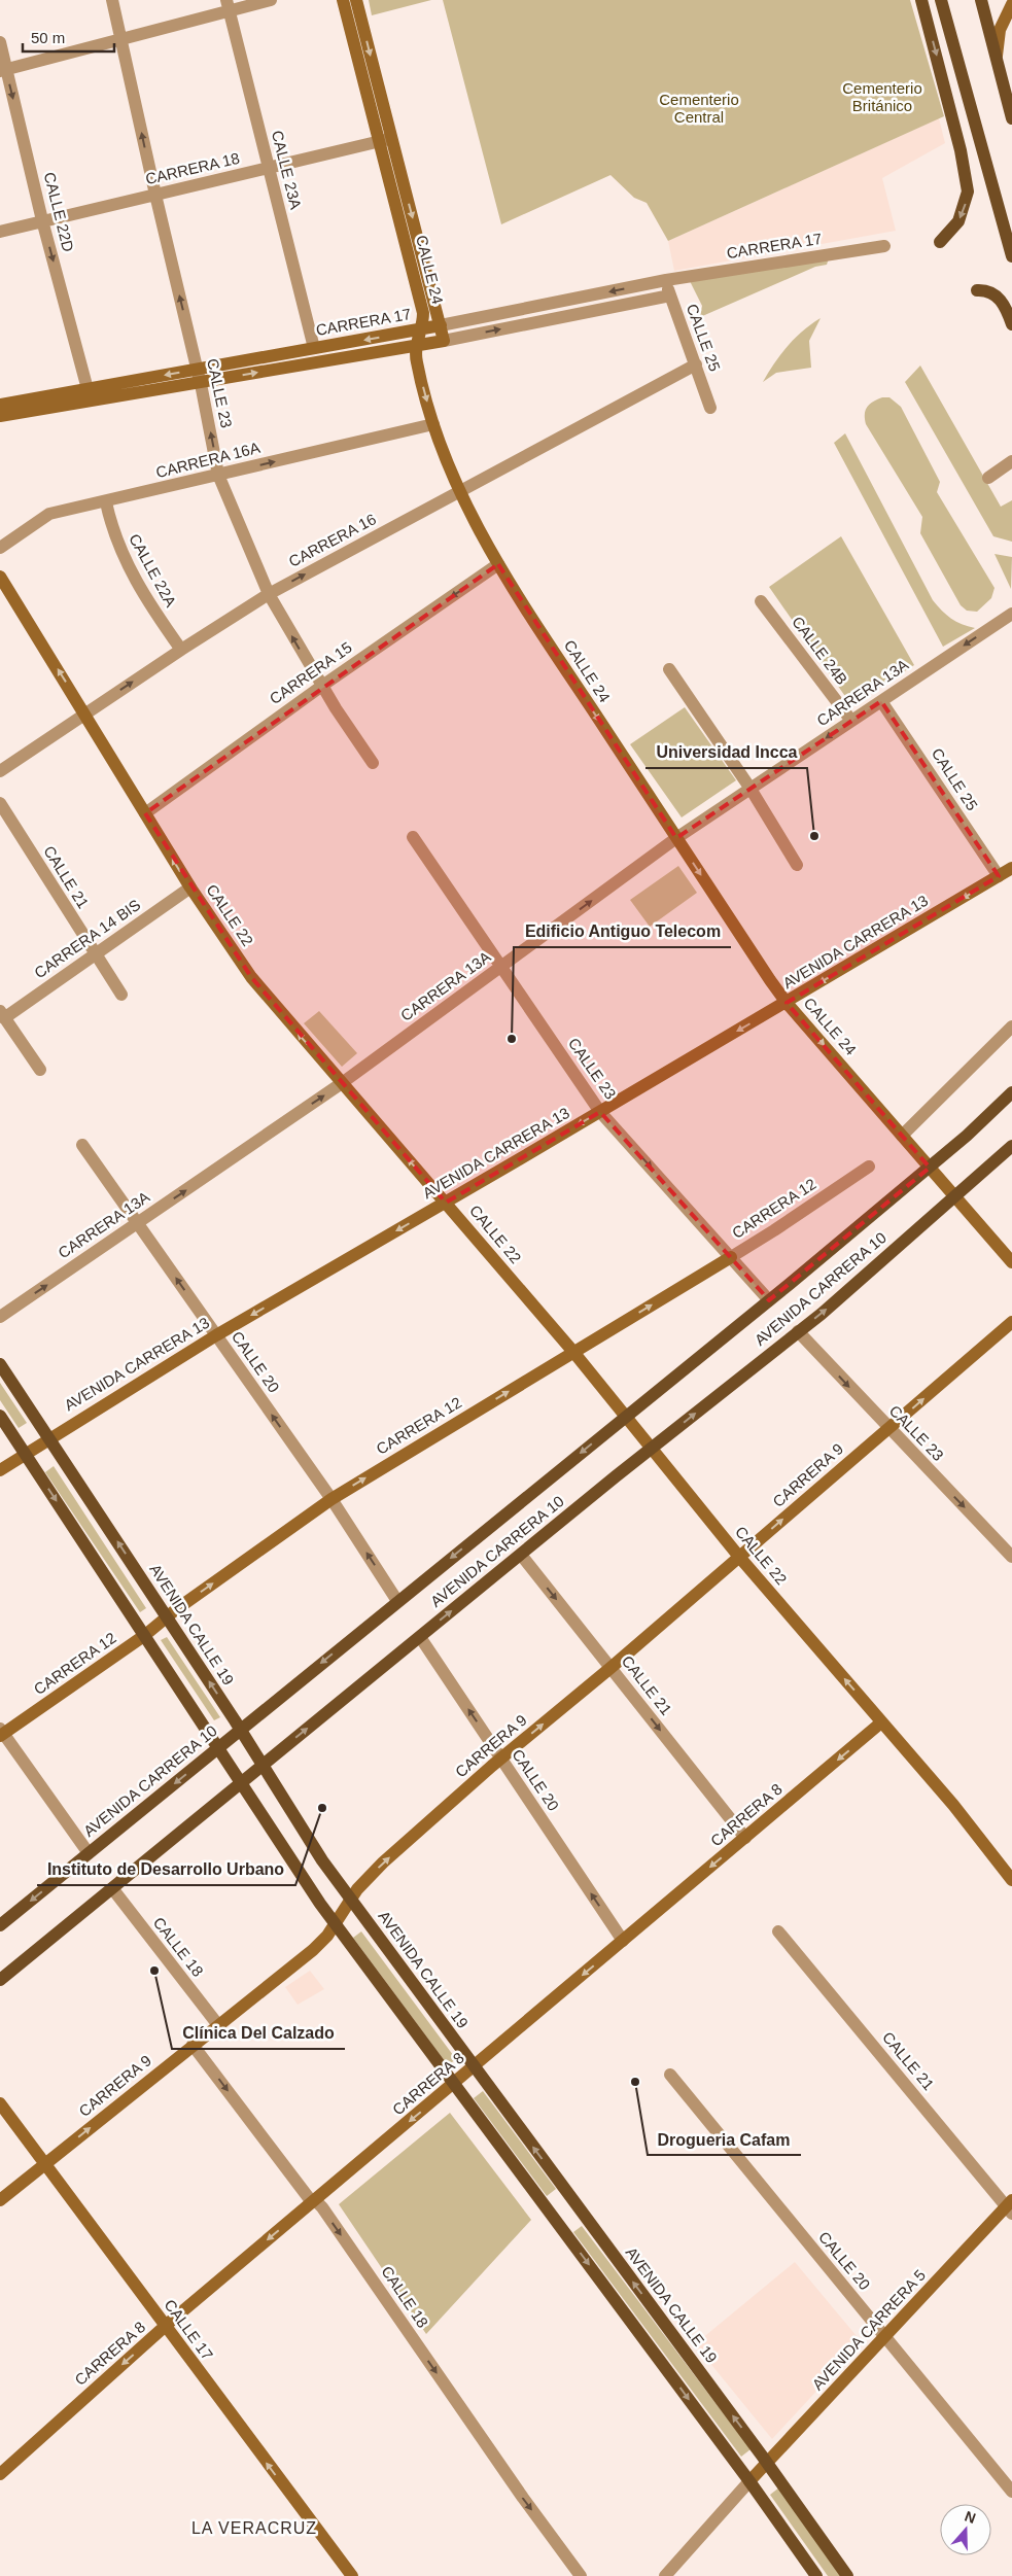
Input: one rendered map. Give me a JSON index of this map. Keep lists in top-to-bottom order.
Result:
{
  "streets": {
    "main road": ["AVENIDA CARRERA 10", "AVENIDA CALLE 19"],
    "street": [
      "CARRERA 18",
      "CALLE 23A",
      "CALLE 22D",
      "CARRERA 17",
      "CALLE 24",
      "CALLE 25",
      "CALLE 23",
      "CARRERA 16A",
      "CARRERA 16",
      "CALLE 22A",
      "CALLE 24B",
      "CARRERA 15",
      "CARRERA 13A",
      "CALLE 21",
      "CALLE 22",
      "CARRERA 14 BIS",
      "AVENIDA CARRERA 13",
      "CARRERA 12",
      "CALLE 20",
      "CARRERA 9",
      "CARRERA 8",
      "CALLE 18",
      "CALLE 17",
      "AVENIDA CARRERA 5"
    ]
  },
  "crossings": [
    ["CARRERA 18", "CALLE 23A"],
    ["CARRERA 18", "CALLE 22D"],
    ["CARRERA 18", "CALLE 24"],
    ["CARRERA 18", "CALLE 23"],
    ["CALLE 23A", "CARRERA 17"],
    ["CALLE 22D", "CARRERA 17"],
    ["CARRERA 17", "CALLE 24"],
    ["CARRERA 17", "CALLE 25"],
    ["CARRERA 17", "CALLE 23"],
    ["CALLE 24", "CARRERA 16A"],
    ["CALLE 24", "CARRERA 16"],
    ["CALLE 24", "CARRERA 15"],
    ["CALLE 24", "CARRERA 13A"],
    ["CALLE 24", "AVENIDA CARRERA 13"],
    ["CALLE 24", "AVENIDA CARRERA 10"],
    ["CALLE 25", "CARRERA 16"],
    ["CALLE 25", "CARRERA 13A"],
    ["CALLE 25", "AVENIDA CARRERA 13"],
    ["CALLE 23", "CARRERA 16A"],
    ["CALLE 23", "CARRERA 16"],
    ["CALLE 23", "CARRERA 15"],
    ["CALLE 23", "CARRERA 13A"],
    ["CALLE 23", "AVENIDA CARRERA 13"],
    ["CALLE 23", "CARRERA 12"],
    ["CALLE 23", "AVENIDA CARRERA 10"],
    ["CALLE 23", "CARRERA 9"],
    ["CARRERA 16A", "CALLE 22A"],
    ["CARRERA 16", "CALLE 22A"],
    ["CARRERA 16", "CALLE 22"],
    ["CALLE 24B", "CARRERA 13A"],
    ["CARRERA 15", "CALLE 22"],
    ["CARRERA 13A", "CALLE 22"],
    ["CARRERA 13A", "CALLE 20"],
    ["CALLE 21", "CARRERA 14 BIS"],
    ["CALLE 21", "AVENIDA CARRERA 10"],
    ["CALLE 21", "CARRERA 9"],
    ["CALLE 21", "CARRERA 8"],
    ["CALLE 21", "AVENIDA CARRERA 5"],
    ["CALLE 22", "CARRERA 14 BIS"],
    ["CALLE 22", "AVENIDA CARRERA 13"],
    ["CALLE 22", "CARRERA 12"],
    ["CALLE 22", "AVENIDA CARRERA 10"],
    ["CALLE 22", "CARRERA 9"],
    ["CALLE 22", "CARRERA 8"],
    ["AVENIDA CARRERA 13", "CALLE 20"],
    ["AVENIDA CARRERA 13", "AVENIDA CALLE 19"],
    ["CARRERA 12", "CALLE 20"],
    ["CARRERA 12", "AVENIDA CALLE 19"],
    ["AVENIDA CARRERA 10", "CALLE 20"],
    ["AVENIDA CARRERA 10", "AVENIDA CALLE 19"],
    ["AVENIDA CARRERA 10", "CALLE 18"],
    ["CALLE 20", "CARRERA 9"],
    ["CALLE 20", "CARRERA 8"],
    ["CALLE 20", "AVENIDA CARRERA 5"],
    ["CARRERA 9", "AVENIDA CALLE 19"],
    ["CARRERA 9", "CALLE 18"],
    ["CARRERA 9", "CALLE 17"],
    ["AVENIDA CALLE 19", "CARRERA 8"],
    ["AVENIDA CALLE 19", "AVENIDA CARRERA 5"],
    ["CARRERA 8", "CALLE 18"],
    ["CARRERA 8", "CALLE 17"]
  ],
  "one_way": [
    "CALLE 22D",
    "CARRERA 16A",
    "CARRERA 16",
    "CARRERA 15",
    "CALLE 21",
    "CALLE 22",
    "AVENIDA CARRERA 13",
    "CARRERA 12",
    "CALLE 20",
    "CARRERA 9",
    "CARRERA 8",
    "CALLE 18",
    "CALLE 17"
  ],
  "districts": ["LA VERACRUZ"],
  "parks": ["Cementerio Británico", "Cementerio Central"],
  "places": [
    "Universidad Incca",
    "Edificio Antiguo Telecom",
    "Instituto de Desarrollo Urbano",
    "Clínica Del Calzado",
    "Drogueria Cafam"
  ],
  "scale_bar": "50 m",
  "north": "top"
}
